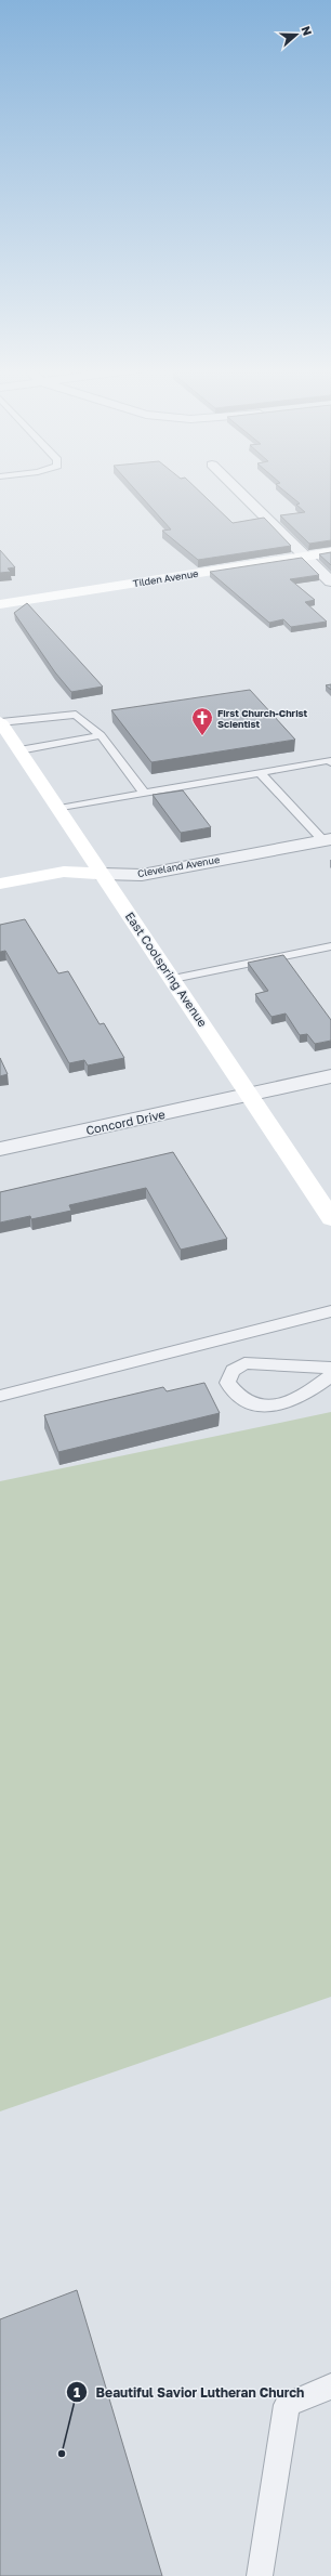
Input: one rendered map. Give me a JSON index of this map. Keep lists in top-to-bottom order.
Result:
{
  "streets": {
    "street": [
      "Tilden Avenue",
      "Cleveland Avenue",
      "East Coolspring Avenue",
      "Concord Drive"
    ]
  },
  "crossings": [
    ["Cleveland Avenue", "East Coolspring Avenue"],
    ["East Coolspring Avenue", "Concord Drive"]
  ],
  "places": {
    "church": ["First Church-Christ Scientist"],
    "other": ["Beautiful Savior Lutheran Church"]
  },
  "north": "right"
}
